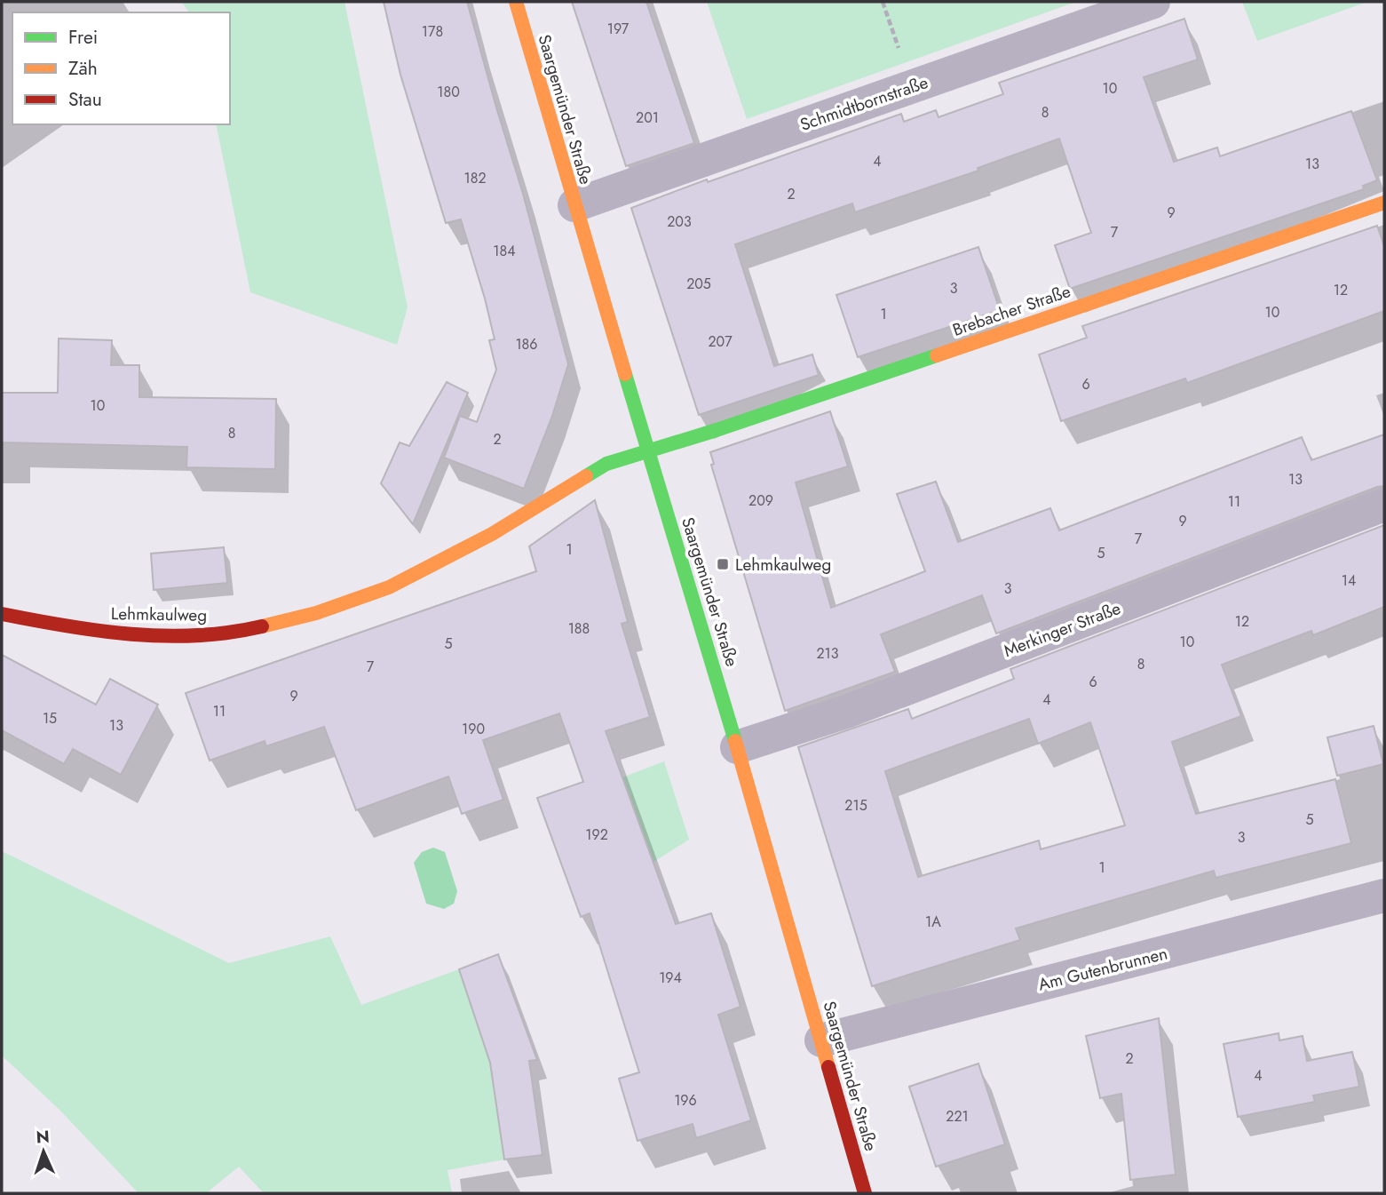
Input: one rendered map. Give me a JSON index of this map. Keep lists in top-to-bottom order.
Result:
{
  "streets": {
    "street": [
      "Schmidtbornstraße",
      "Saargemünder Straße",
      "Brebacher Straße",
      "Lehmkaulweg",
      "Merkinger Straße",
      "Am Gutenbrunnen"
    ]
  },
  "crossings": [
    ["Schmidtbornstraße", "Saargemünder Straße"],
    ["Saargemünder Straße", "Brebacher Straße"],
    ["Saargemünder Straße", "Lehmkaulweg"],
    ["Saargemünder Straße", "Merkinger Straße"],
    ["Saargemünder Straße", "Am Gutenbrunnen"],
    ["Brebacher Straße", "Lehmkaulweg"]
  ],
  "places": {
    "transit": ["Lehmkaulweg"]
  },
  "house_numbers": [
    "197",
    "178",
    "10",
    "180",
    "8",
    "201",
    "4",
    "13",
    "182",
    "2",
    "9",
    "203",
    "7",
    "184",
    "205",
    "3",
    "12",
    "10",
    "1",
    "207",
    "186",
    "6",
    "10",
    "8",
    "2",
    "13",
    "209",
    "11",
    "9",
    "7",
    "1",
    "5",
    "14",
    "3",
    "12",
    "188",
    "10",
    "5",
    "213",
    "8",
    "7",
    "6",
    "9",
    "4",
    "11",
    "15",
    "13",
    "190",
    "215",
    "5",
    "192",
    "3",
    "1",
    "1A",
    "194",
    "2",
    "4",
    "196",
    "221"
  ],
  "legend": ["Frei", "Zäh", "Stau"],
  "north": "top"
}
